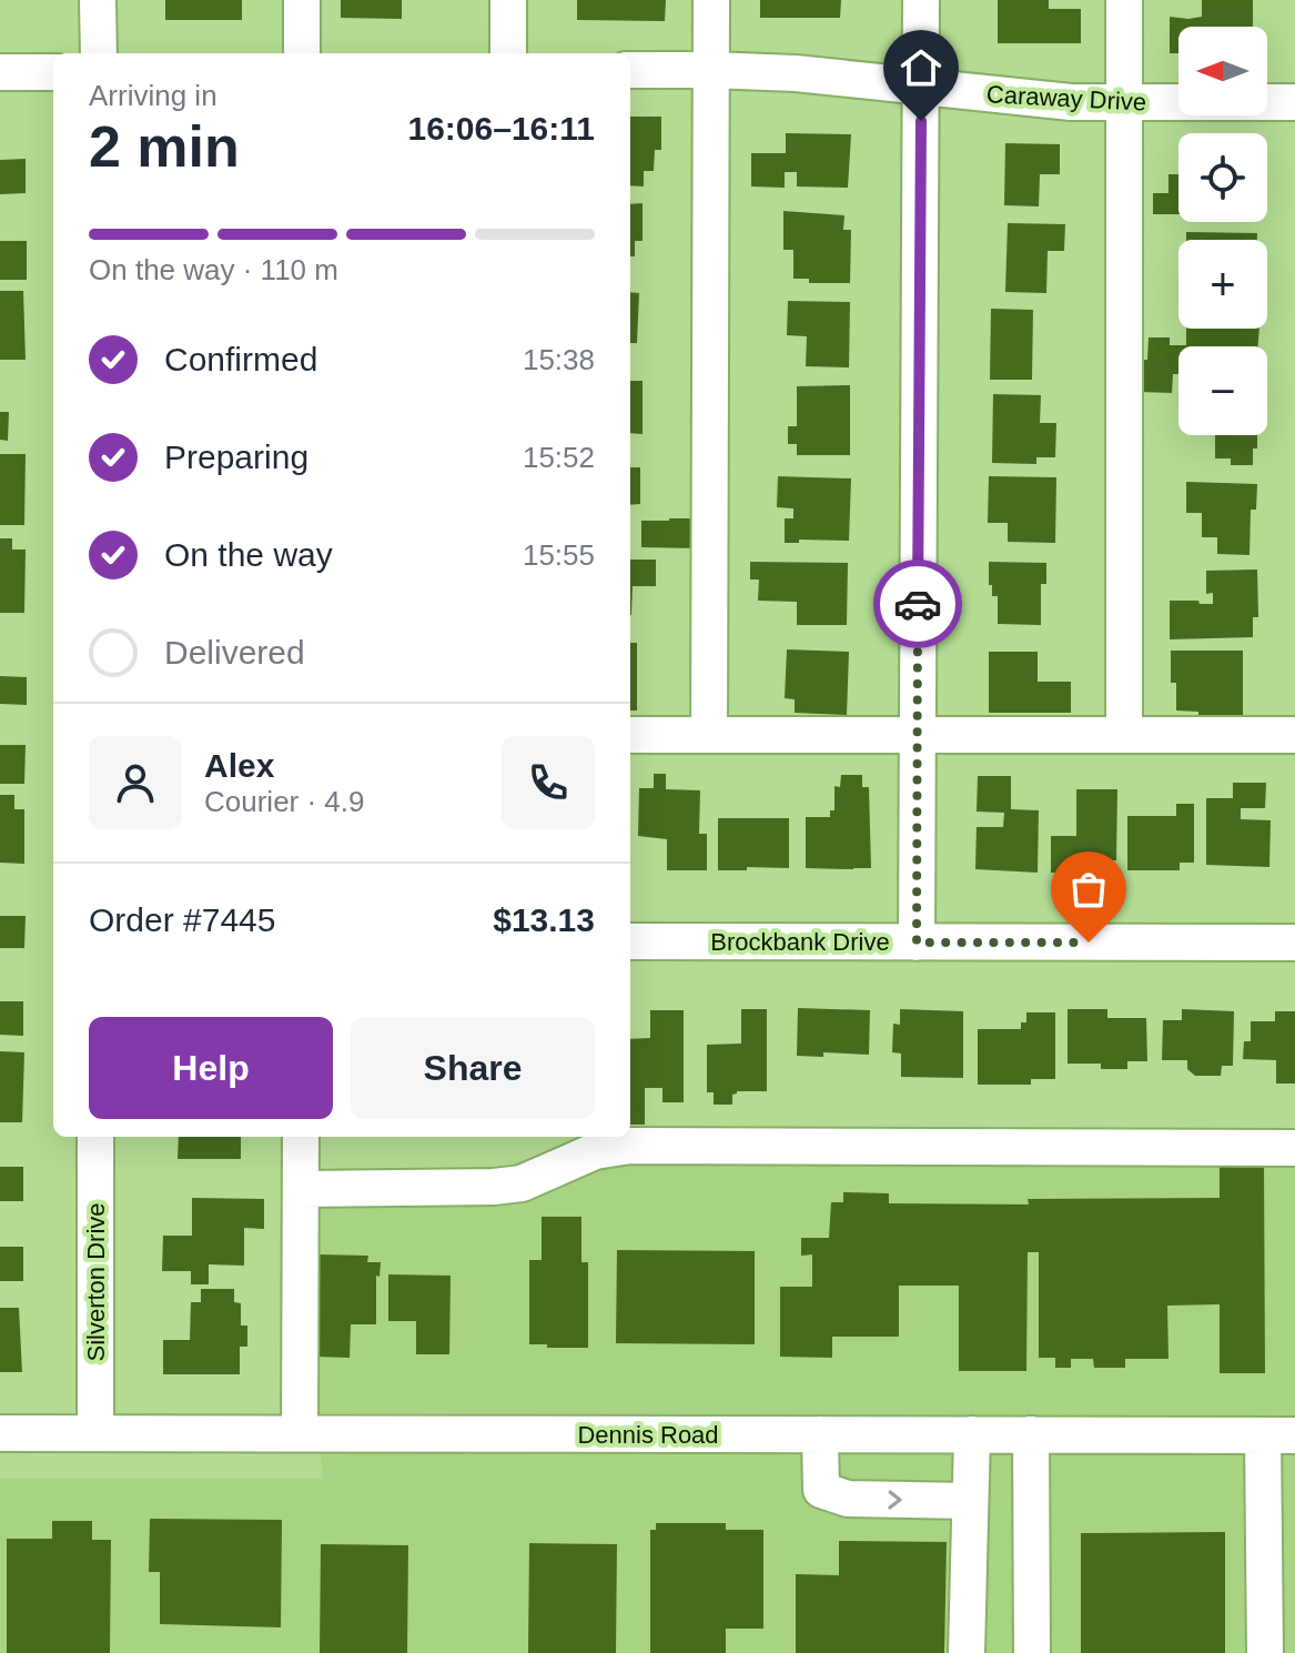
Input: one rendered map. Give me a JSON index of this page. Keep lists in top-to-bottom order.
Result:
{
  "streets": {
    "street": [
      "Caraway Drive",
      "Brockbank Drive",
      "Silverton Drive",
      "Dennis Road"
    ]
  },
  "crossings": [
    ["Silverton Drive", "Dennis Road"]
  ],
  "north": "left",
  "page": {
    "map_buttons": ["+", "−"],
    "heading": ["2 min", "Arriving in", "16:06–16:11"],
    "panel": [
      "Alex",
      "Courier · 4.9",
      "Order #7445",
      "$13.13"
    ],
    "bar": "On the way · 110 m",
    "list": [
      ["Confirmed", "15:38"],
      ["Preparing", "15:52"],
      ["On the way", "15:55"],
      "Delivered"
    ],
    "buttons": ["Help", "Share"]
  }
}
